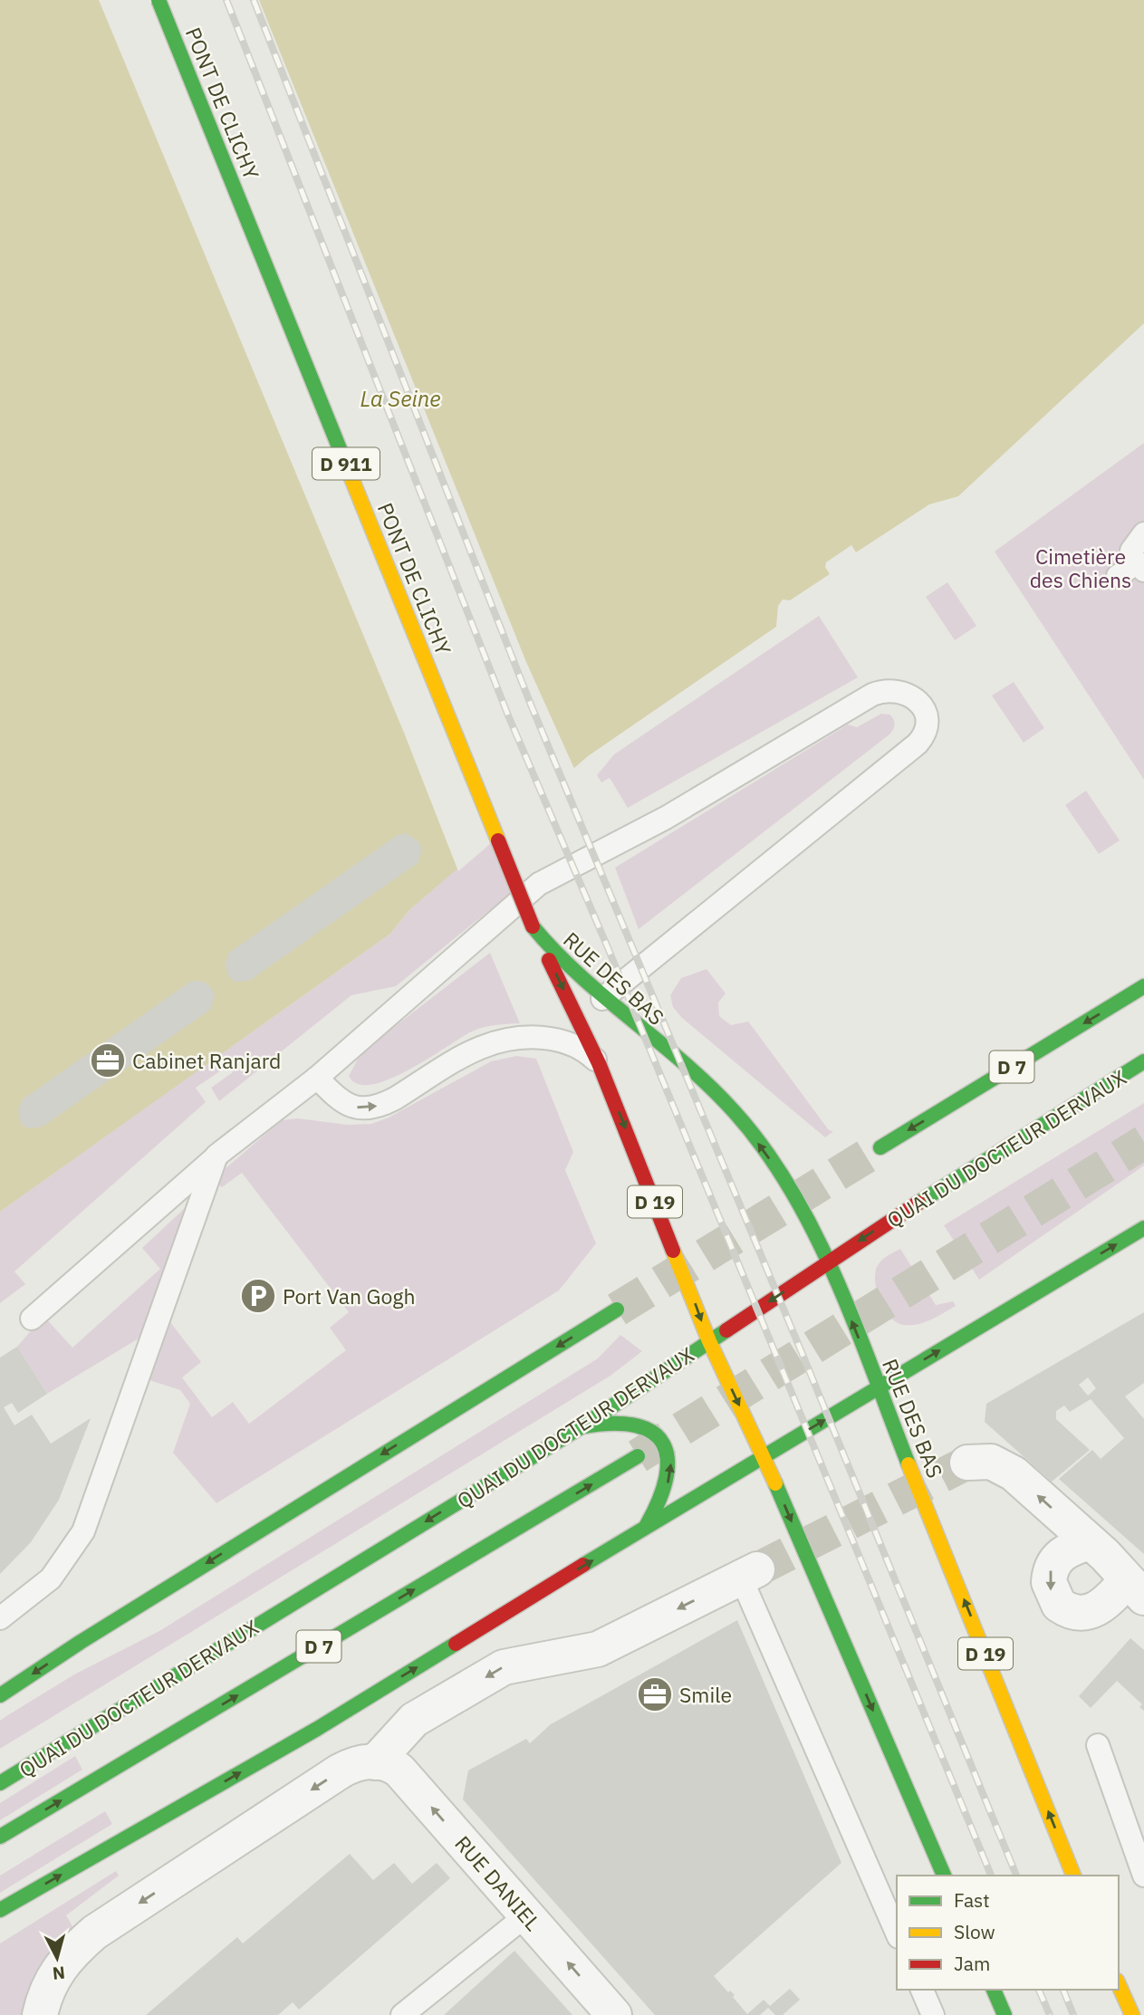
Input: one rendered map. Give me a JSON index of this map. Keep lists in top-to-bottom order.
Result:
{
  "streets": {
    "main road": [
      "PONT DE CLICHY",
      "D 911",
      "RUE DES BAS",
      "D 7",
      "QUAI DU DOCTEUR DERVAUX",
      "D 19"
    ],
    "street": ["RUE DANIEL"]
  },
  "crossings": [
    ["PONT DE CLICHY", "RUE DES BAS"],
    ["RUE DES BAS", "QUAI DU DOCTEUR DERVAUX"]
  ],
  "one_way": ["RUE DANIEL"],
  "water": ["La Seine"],
  "parks": ["Cimetière des Chiens"],
  "places": {
    "office": ["Cabinet Ranjard", "Smile"],
    "parking": ["Port Van Gogh"]
  },
  "legend": ["Fast", "Slow", "Jam"],
  "north": "bottom"
}
